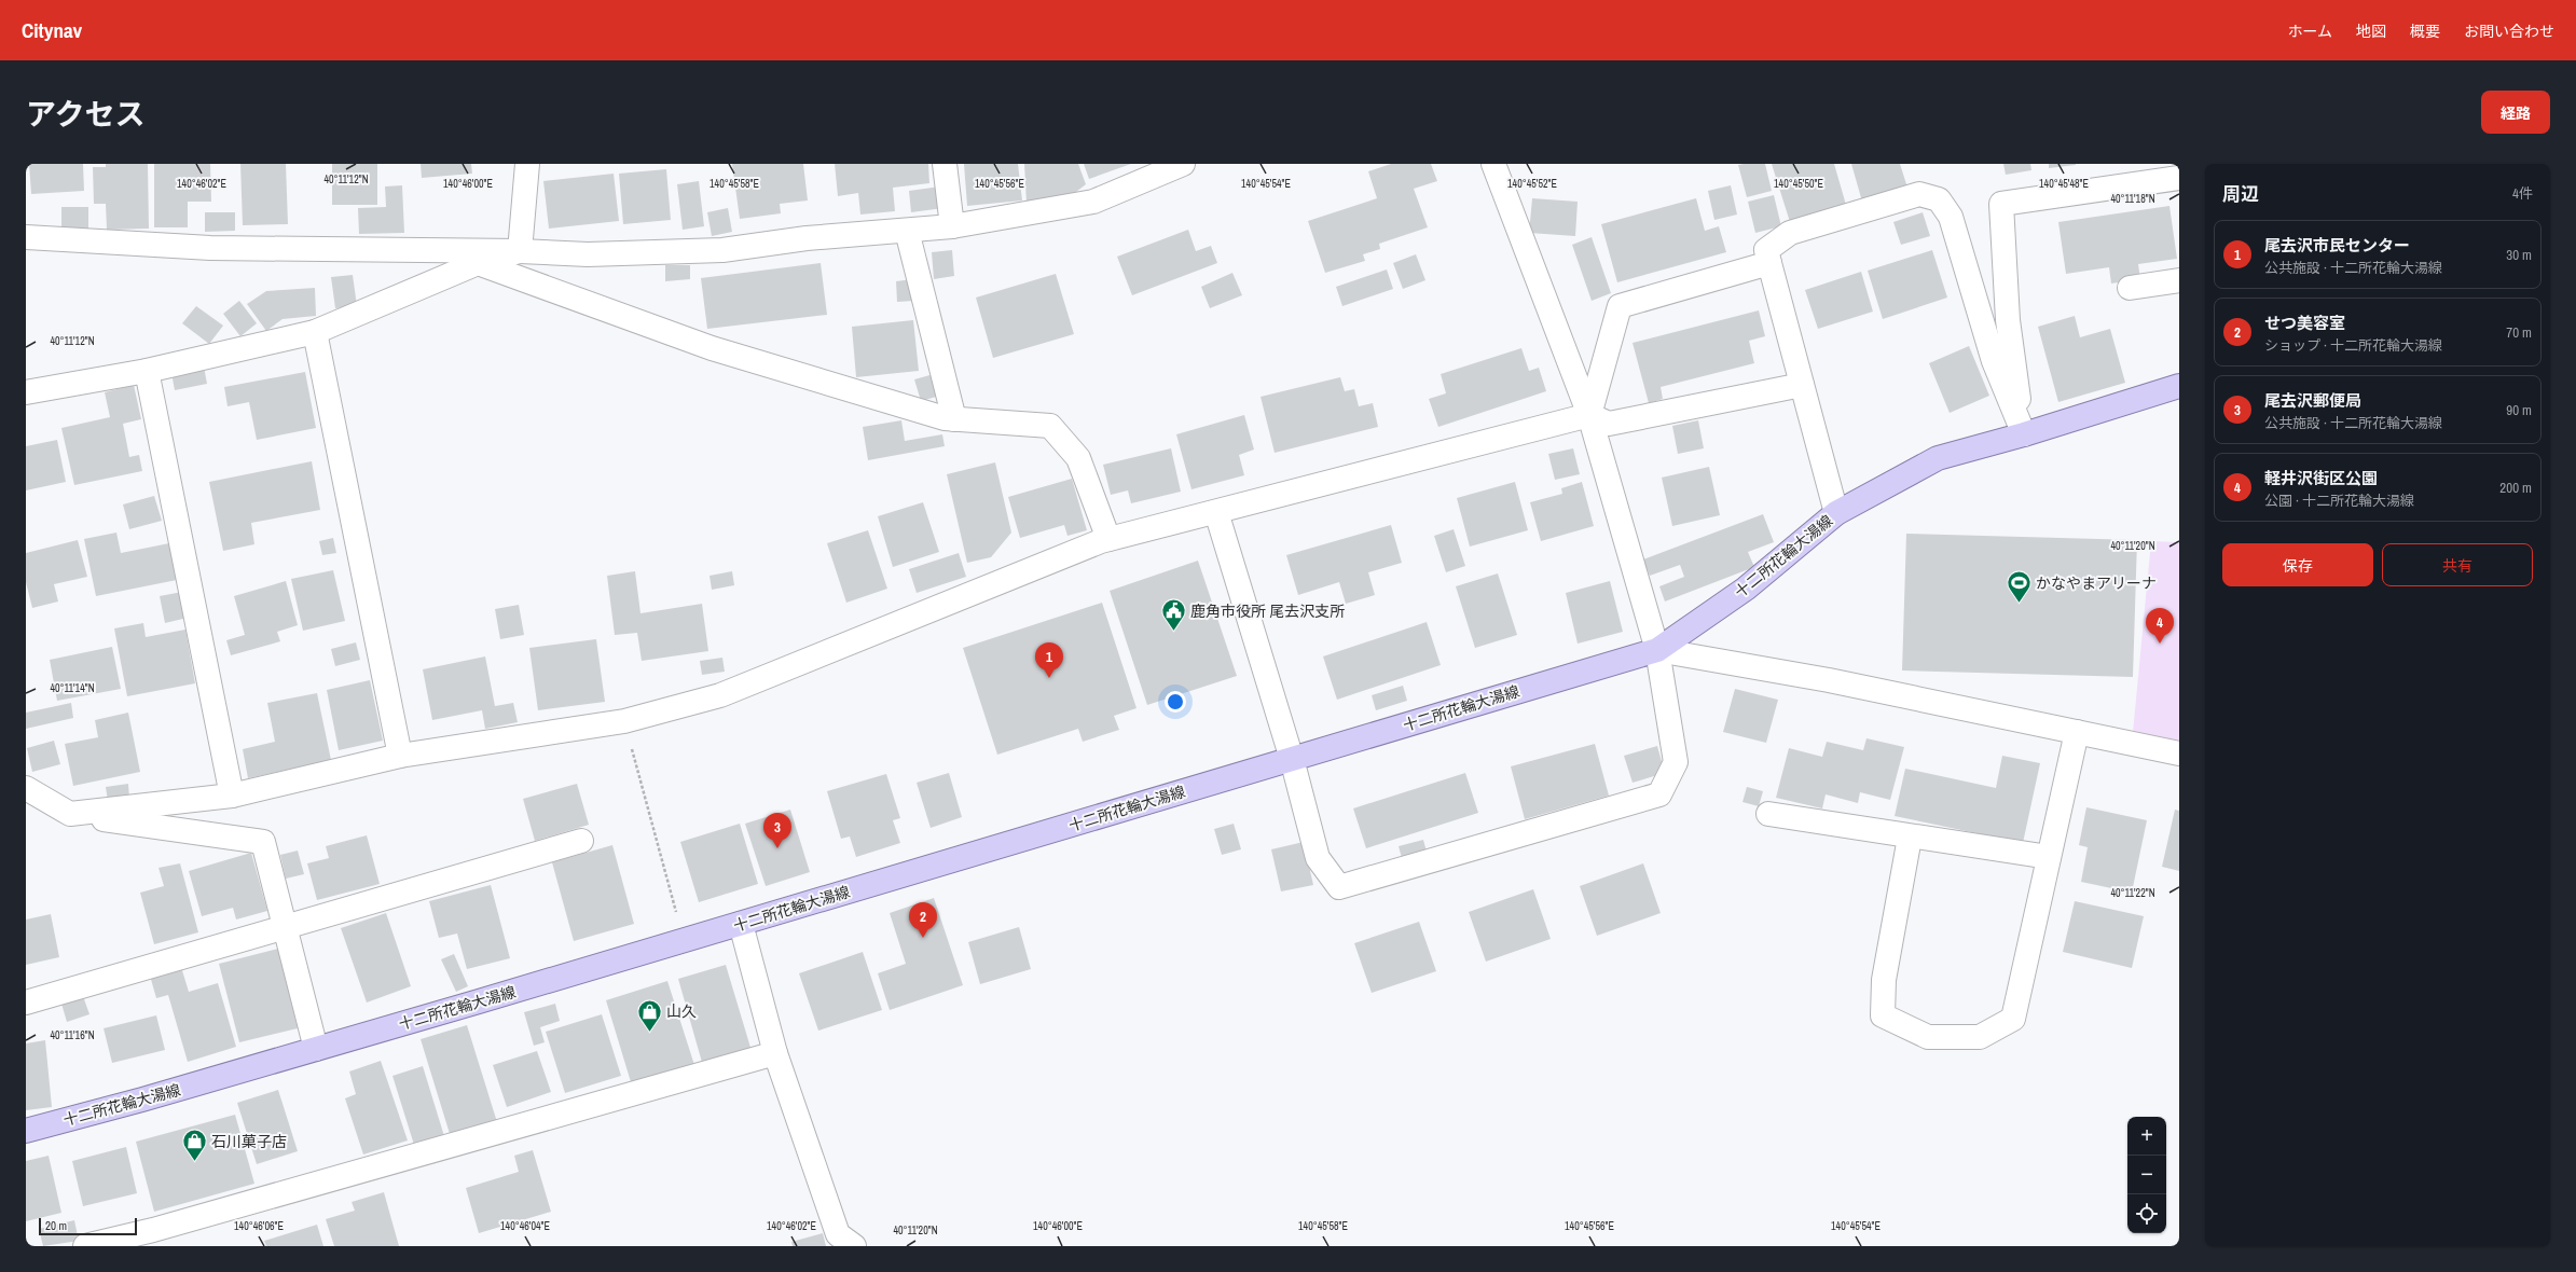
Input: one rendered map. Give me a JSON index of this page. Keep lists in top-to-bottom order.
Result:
{
  "streets": {
    "main road": ["十二所花輪大湯線"]
  },
  "places": {
    "sports": ["かなやまアリーナ"],
    "public building": ["鹿角市役所 尾去沢支所"],
    "shop": ["山久", "石川菓子店"]
  },
  "scale_bar": "20 m",
  "page": {
    "header": "Citynav",
    "nav": [
      "ホーム",
      "地図",
      "概要",
      "お問い合わせ"
    ],
    "title": "アクセス",
    "buttons": [
      "経路",
      ["保存", "共有"]
    ],
    "heading": ["周辺", "4件"],
    "list": [
      {
        "mark": "1",
        "name": "尾去沢市民センター",
        "note": "公共施設 · 十二所花輪大湯線",
        "value": "30 m"
      },
      {
        "mark": "2",
        "name": "せつ美容室",
        "note": "ショップ · 十二所花輪大湯線",
        "value": "70 m"
      },
      {
        "mark": "3",
        "name": "尾去沢郵便局",
        "note": "公共施設 · 十二所花輪大湯線",
        "value": "90 m"
      },
      {
        "mark": "4",
        "name": "軽井沢街区公園",
        "note": "公園 · 十二所花輪大湯線",
        "value": "200 m"
      }
    ],
    "pins": [
      "4",
      "1",
      "3",
      "2"
    ],
    "map_buttons": ["+", "−"],
    "scale": "20 m"
  },
  "coordinates": [
    "40°11'12\"N",
    "140°45'48\"E",
    "140°46'02\"E",
    "140°46'00\"E",
    "140°45'58\"E",
    "140°45'56\"E",
    "140°45'54\"E",
    "140°45'52\"E",
    "140°45'50\"E",
    "40°11'18\"N",
    "40°11'20\"N",
    "40°11'14\"N",
    "40°11'22\"N",
    "40°11'16\"N",
    "140°46'06\"E",
    "140°46'04\"E"
  ]
}
